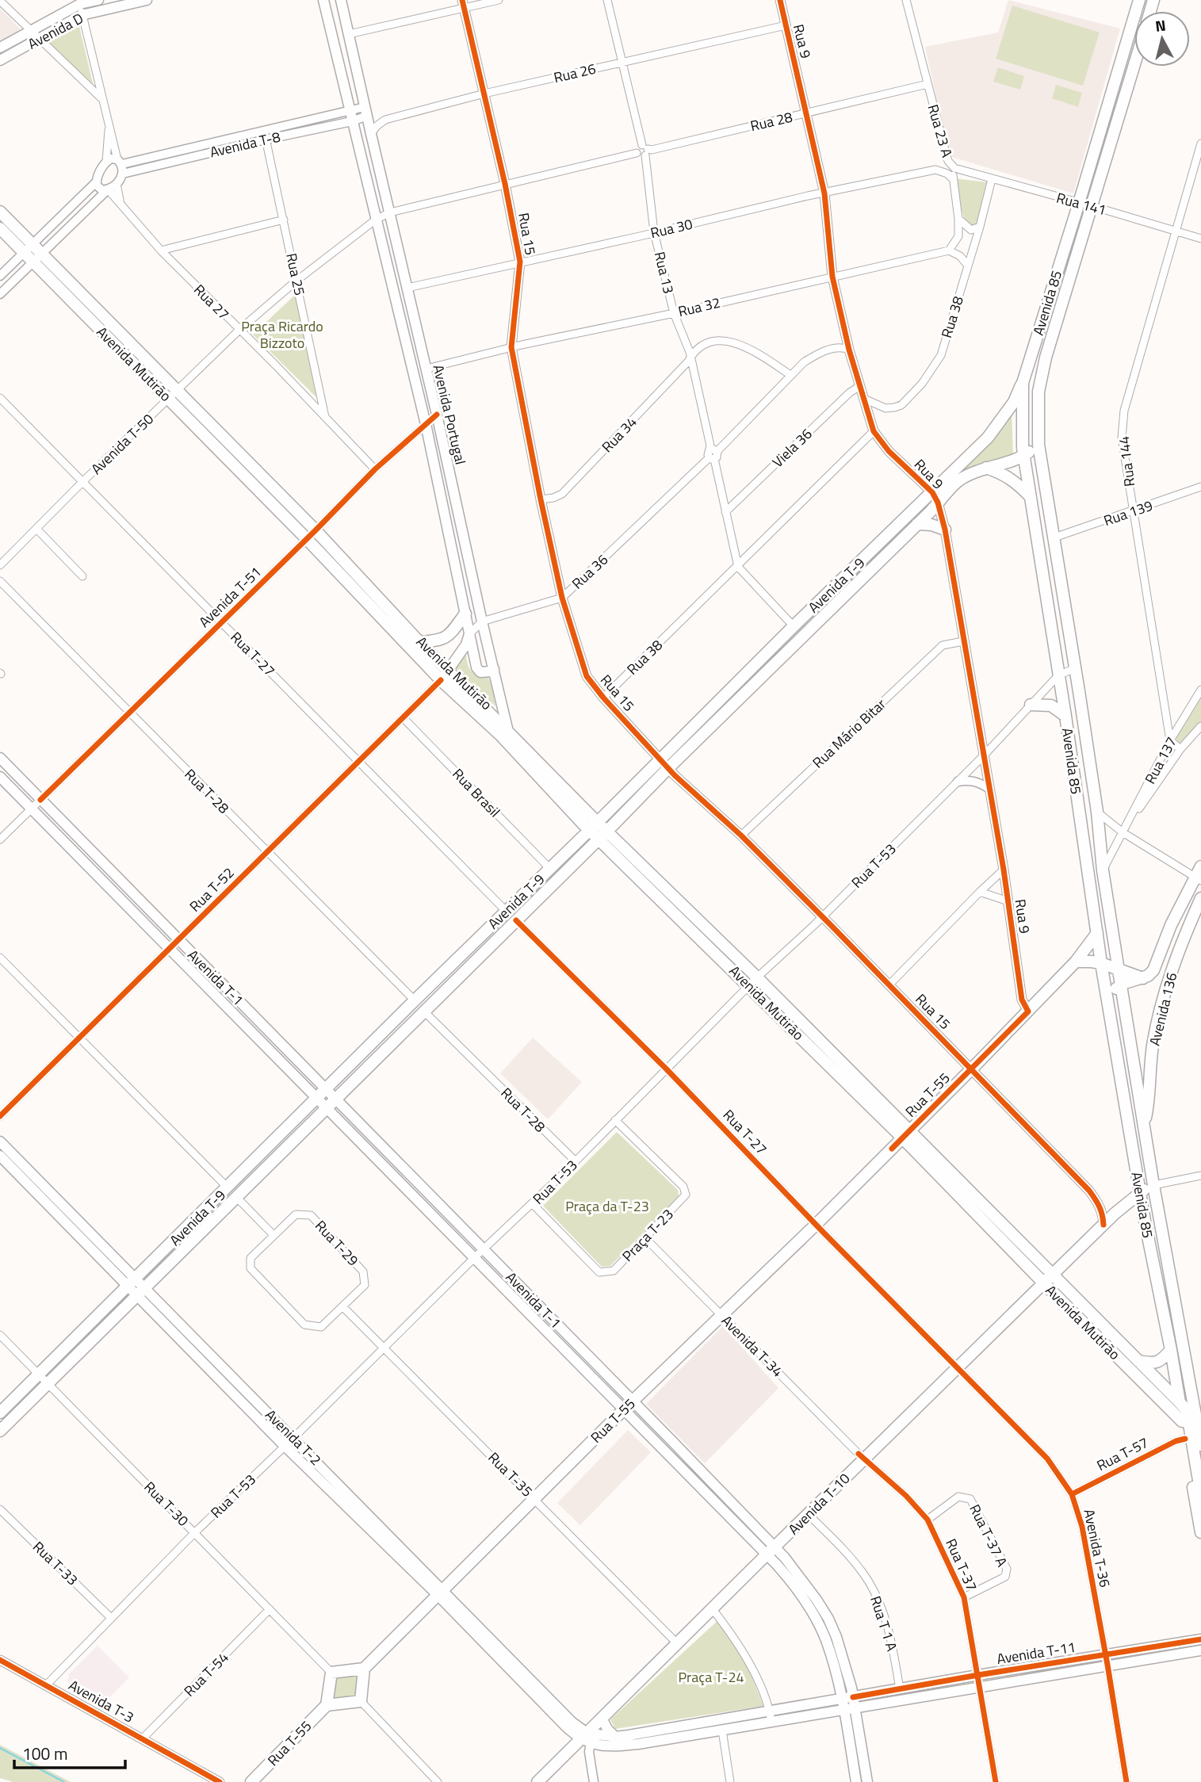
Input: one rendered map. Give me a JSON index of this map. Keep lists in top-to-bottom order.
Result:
{
  "streets": {
    "main road": [
      "Avenida D",
      "Avenida 85",
      "Avenida Mutirão",
      "Avenida Portugal",
      "Rua 36",
      "Avenida T-9",
      "Avenida T-1",
      "Avenida 136",
      "Rua T-55",
      "Avenida T-2",
      "Avenida T-10",
      "Avenida T-11"
    ],
    "street": [
      "Rua 9",
      "Rua 26",
      "Rua 28",
      "Rua 23 A",
      "Avenida T-8",
      "Rua 141",
      "Rua 30",
      "Rua 15",
      "Rua 13",
      "Rua 25",
      "Rua 27",
      "Rua 32",
      "Rua 38",
      "Rua 34",
      "Avenida T-50",
      "Viela 36",
      "Rua 144",
      "Rua 139",
      "Avenida T-51",
      "Rua T-27",
      "Rua Mário Bitar",
      "Rua 137",
      "Rua T-28",
      "Rua Brasil",
      "Rua T-53",
      "Rua T-52",
      "Praça T-23",
      "Rua T-29",
      "Avenida T-34",
      "Rua T-57",
      "Rua T-35",
      "Rua T-30",
      "Rua T-37 A",
      "Avenida T-36",
      "Rua T-33",
      "Rua T-37",
      "Rua T 1 A",
      "Rua T-54",
      "Avenida T-3"
    ]
  },
  "crossings": [
    ["Rua 9", "Rua 26"],
    ["Rua 9", "Rua 28"],
    ["Rua 9", "Rua 30"],
    ["Rua 9", "Rua 32"],
    ["Rua 9", "Rua 38"],
    ["Rua 9", "Viela 36"],
    ["Rua 9", "Rua 36"],
    ["Rua 9", "Avenida T-9"],
    ["Rua 9", "Rua Mário Bitar"],
    ["Rua 9", "Rua T-53"],
    ["Rua 9", "Rua T-55"],
    ["Rua 26", "Rua 15"],
    ["Rua 26", "Rua 13"],
    ["Rua 26", "Avenida Portugal"],
    ["Rua 28", "Rua 23 A"],
    ["Rua 28", "Rua 15"],
    ["Rua 28", "Rua 13"],
    ["Rua 28", "Avenida Portugal"],
    ["Rua 28", "Avenida T-50"],
    ["Rua 23 A", "Rua 141"],
    ["Avenida T-8", "Rua 25"],
    ["Avenida T-8", "Avenida Portugal"],
    ["Rua 141", "Avenida 85"],
    ["Rua 141", "Rua 38"],
    ["Rua 141", "Rua 144"],
    ["Rua 30", "Rua 15"],
    ["Rua 30", "Rua 13"],
    ["Rua 30", "Avenida Portugal"],
    ["Rua 15", "Rua 32"],
    ["Rua 15", "Rua 38"],
    ["Rua 15", "Rua 34"],
    ["Rua 15", "Rua 36"],
    ["Rua 15", "Avenida T-9"],
    ["Rua 15", "Rua Mário Bitar"],
    ["Rua 15", "Rua T-53"],
    ["Rua 15", "Rua T-55"],
    ["Rua 15", "Avenida T-10"],
    ["Rua 13", "Rua 32"],
    ["Rua 13", "Rua 38"],
    ["Rua 13", "Rua 34"],
    ["Rua 13", "Viela 36"],
    ["Rua 13", "Rua 36"],
    ["Rua 13", "Avenida T-9"],
    ["Rua 25", "Rua 27"],
    ["Rua 25", "Avenida T-50"],
    ["Rua 27", "Avenida T-50"],
    ["Rua 27", "Avenida T-51"],
    ["Avenida 85", "Avenida Mutirão"],
    ["Avenida 85", "Rua 139"],
    ["Avenida 85", "Avenida T-9"],
    ["Avenida 85", "Rua 137"],
    ["Avenida 85", "Rua T-53"],
    ["Avenida 85", "Avenida 136"],
    ["Avenida 85", "Rua T-55"],
    ["Avenida 85", "Rua T-57"],
    ["Avenida 85", "Avenida T-10"],
    ["Rua 32", "Avenida Portugal"],
    ["Avenida Mutirão", "Avenida Portugal"],
    ["Avenida Mutirão", "Avenida T-50"],
    ["Avenida Mutirão", "Rua 36"],
    ["Avenida Mutirão", "Avenida T-9"],
    ["Avenida Mutirão", "Avenida T-51"],
    ["Avenida Mutirão", "Rua T-53"],
    ["Avenida Mutirão", "Rua T-52"],
    ["Avenida Mutirão", "Rua T-55"],
    ["Avenida Mutirão", "Avenida T-10"],
    ["Avenida Portugal", "Avenida T-50"],
    ["Avenida Portugal", "Rua 36"],
    ["Avenida Portugal", "Avenida T-51"],
    ["Avenida T-50", "Rua T-27"],
    ["Rua 144", "Rua 139"],
    ["Rua 144", "Rua 137"],
    ["Rua 36", "Rua T-52"],
    ["Avenida T-9", "Rua T-27"],
    ["Avenida T-9", "Rua T-28"],
    ["Avenida T-9", "Rua Brasil"],
    ["Avenida T-9", "Avenida T-1"],
    ["Avenida T-9", "Avenida T-2"],
    ["Avenida T-9", "Rua T-30"],
    ["Avenida T-51", "Rua T-27"],
    ["Avenida T-51", "Rua T-28"],
    ["Avenida T-51", "Avenida T-1"],
    ["Rua T-27", "Rua T-53"],
    ["Rua T-27", "Rua T-52"],
    ["Rua T-27", "Rua T-55"],
    ["Rua T-27", "Avenida T-10"],
    ["Rua T-27", "Avenida T-36"],
    ["Rua T-28", "Rua T-53"],
    ["Rua T-28", "Rua T-52"],
    ["Rua Brasil", "Rua T-52"],
    ["Rua T-53", "Avenida T-1"],
    ["Rua T-53", "Praça T-23"],
    ["Rua T-53", "Avenida T-2"],
    ["Rua T-53", "Rua T-35"],
    ["Rua T-53", "Rua T-30"],
    ["Rua T-53", "Rua T-33"],
    ["Rua T-53", "Avenida T-3"],
    ["Rua T-52", "Avenida T-1"],
    ["Avenida T-1", "Rua T-55"],
    ["Avenida T-1", "Avenida T-10"],
    ["Avenida T-1", "Avenida T-11"],
    ["Rua T-55", "Avenida T-34"],
    ["Rua T-55", "Avenida T-2"],
    ["Rua T-55", "Rua T-35"],
    ["Praça T-23", "Avenida T-34"],
    ["Rua T-29", "Rua T-35"],
    ["Avenida T-34", "Avenida T-10"],
    ["Avenida T-34", "Rua T-37"],
    ["Avenida T-2", "Avenida T-10"],
    ["Avenida T-2", "Avenida T-11"],
    ["Rua T-57", "Avenida T-36"],
    ["Rua T-35", "Avenida T-10"],
    ["Rua T-30", "Rua T-54"],
    ["Avenida T-10", "Avenida T-36"],
    ["Avenida T-10", "Rua T-37"],
    ["Avenida T-10", "Rua T 1 A"],
    ["Avenida T-10", "Avenida T-11"],
    ["Rua T-37 A", "Rua T-37"],
    ["Avenida T-36", "Avenida T-11"],
    ["Rua T-37", "Avenida T-11"],
    ["Rua T 1 A", "Avenida T-11"],
    ["Rua T-54", "Avenida T-3"]
  ],
  "parks": ["Praça Ricardo Bizzoto", "Praça da T-23", "Praça T-24"],
  "scale_bar": "100 m",
  "north": "top"
}
